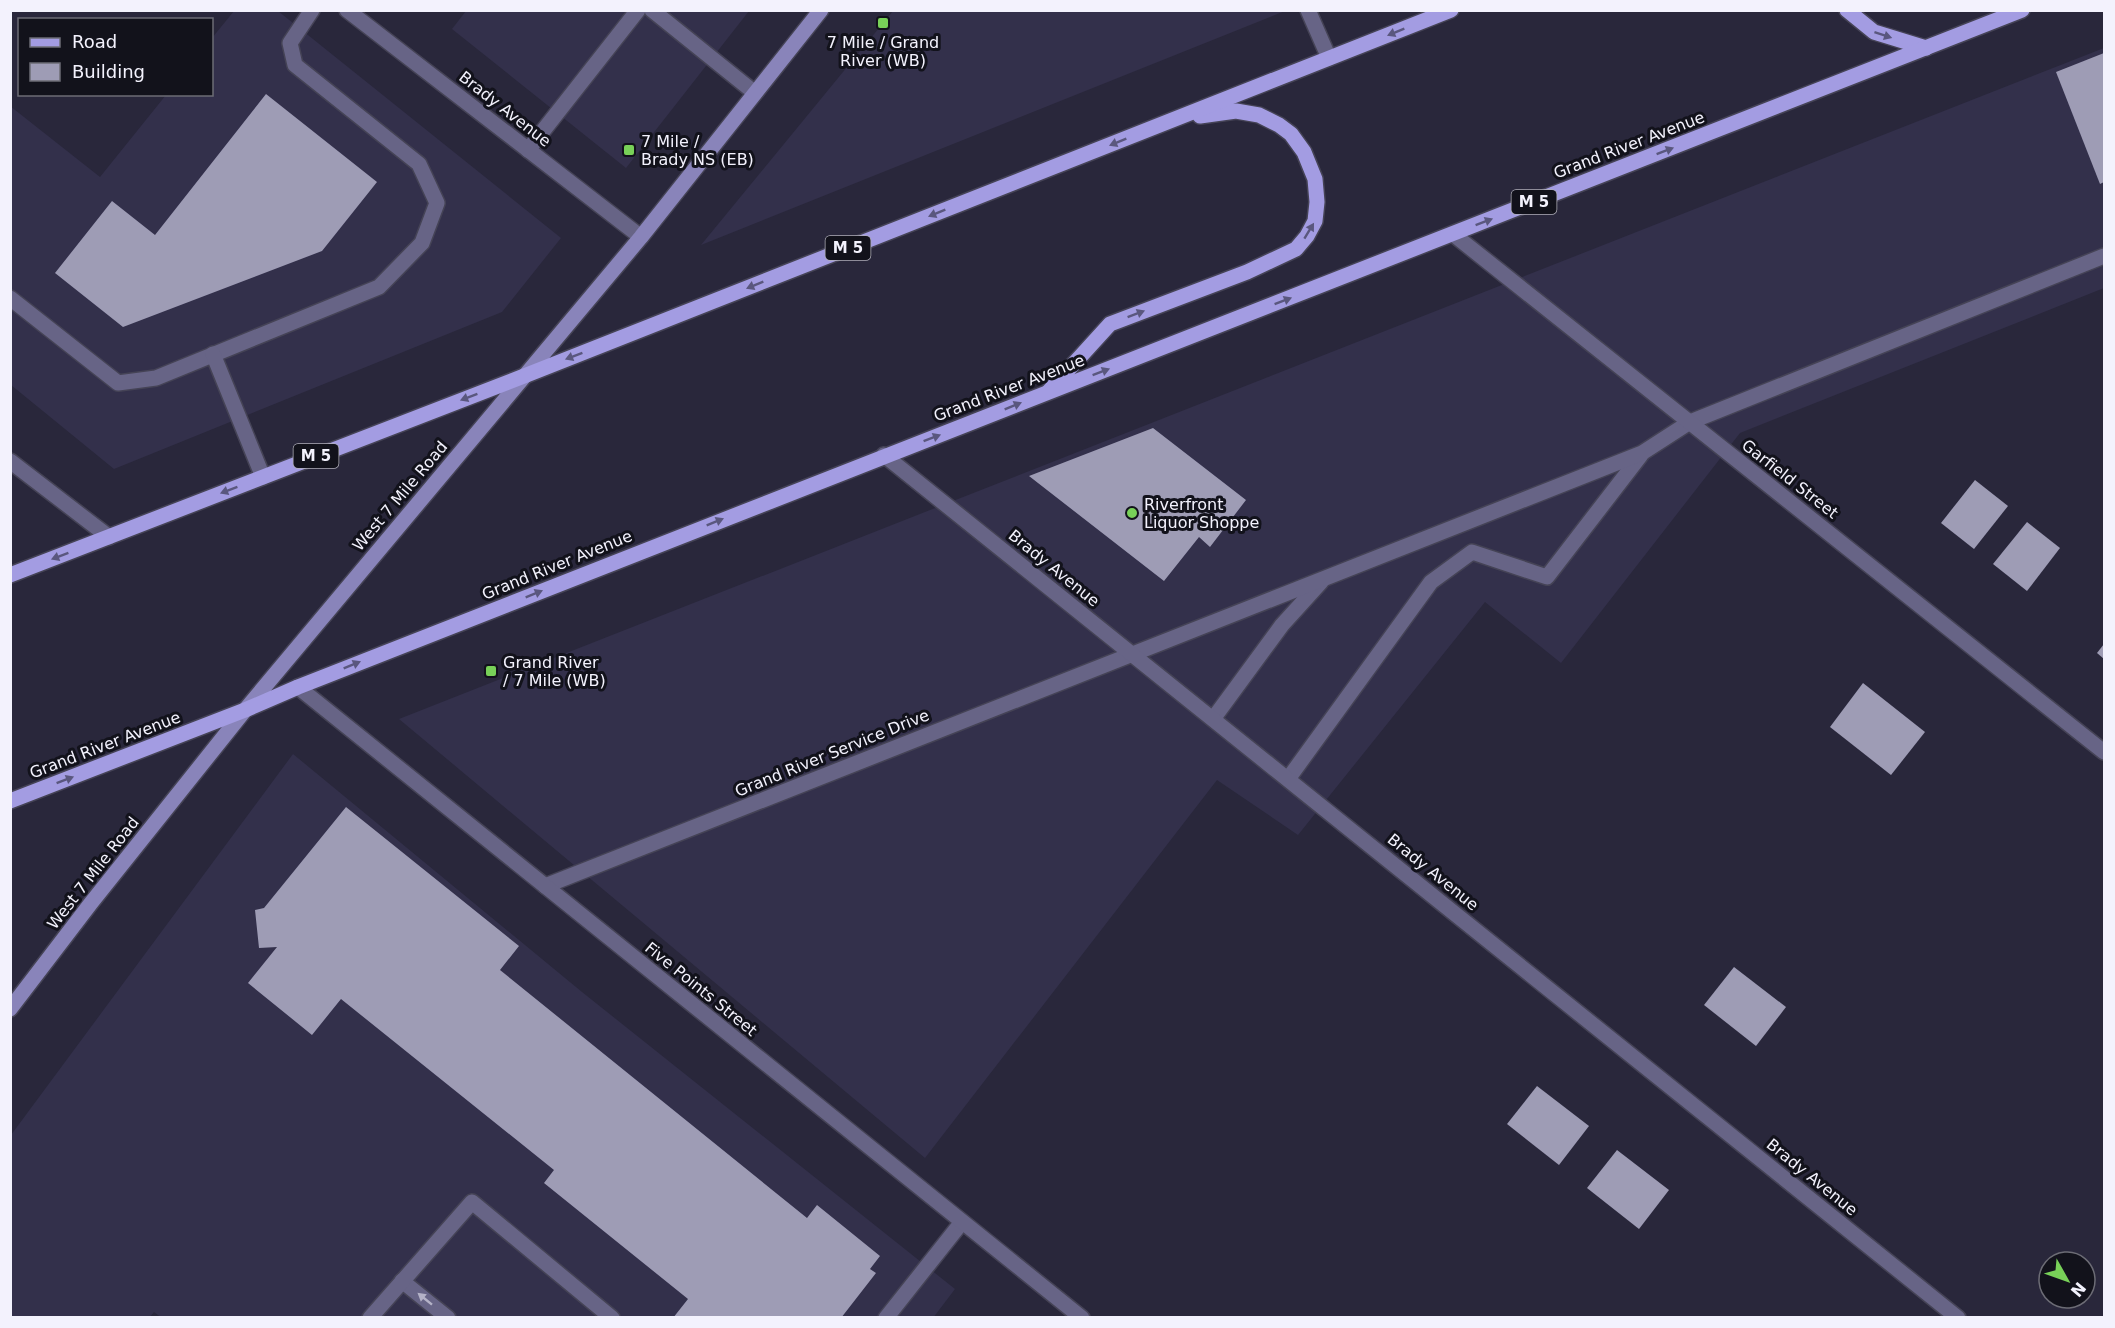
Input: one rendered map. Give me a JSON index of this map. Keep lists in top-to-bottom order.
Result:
{
  "streets": {
    "main road": ["Grand River Avenue", "M 5", "West 7 Mile Road"],
    "street": [
      "Brady Avenue",
      "Garfield Street",
      "Grand River Service Drive",
      "Five Points Street"
    ]
  },
  "crossings": [
    ["Brady Avenue", "Grand River Avenue"],
    ["Brady Avenue", "West 7 Mile Road"],
    ["Brady Avenue", "Grand River Service Drive"],
    ["Grand River Avenue", "Garfield Street"],
    ["Grand River Avenue", "West 7 Mile Road"],
    ["Grand River Avenue", "Five Points Street"],
    ["M 5", "West 7 Mile Road"],
    ["Grand River Service Drive", "Five Points Street"]
  ],
  "one_way": ["Grand River Avenue"],
  "places": {
    "transit": ["7 Mile / Grand River (WB)", "7 Mile / Brady NS (EB)", "Grand River / 7 Mile (WB)"],
    "other": ["Riverfront Liquor Shoppe"]
  },
  "legend": ["Road", "Building"],
  "north": "bottom right"
}
